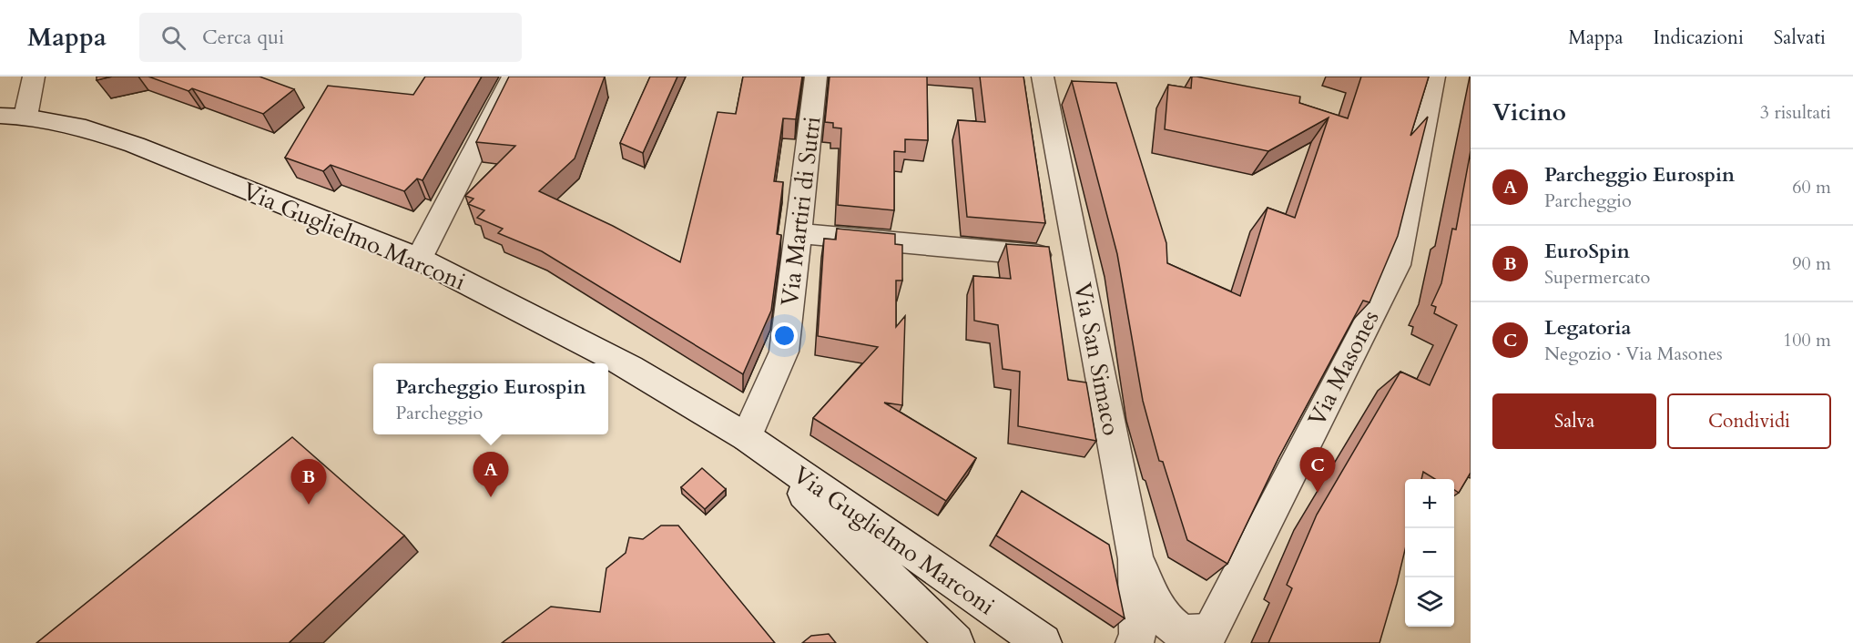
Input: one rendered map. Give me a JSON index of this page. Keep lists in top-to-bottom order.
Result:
{
  "streets": {
    "street": [
      "Via Martiri di Sutri",
      "Via Guglielmo Marconi",
      "Via San Simaco",
      "Via Masones"
    ]
  },
  "crossings": [
    ["Via Martiri di Sutri", "Via Guglielmo Marconi"]
  ],
  "page": {
    "header": "Mappa",
    "search": "Cerca qui",
    "nav": ["Mappa", "Indicazioni", "Salvati"],
    "heading": ["Vicino", "3 risultati"],
    "list": [
      {
        "mark": "A",
        "name": "Parcheggio Eurospin",
        "note": "Parcheggio",
        "value": "60 m"
      },
      {
        "mark": "B",
        "name": "EuroSpin",
        "note": "Supermercato",
        "value": "90 m"
      },
      {
        "mark": "C",
        "name": "Legatoria",
        "note": "Negozio · Via Masones",
        "value": "100 m"
      }
    ],
    "popup": ["Parcheggio Eurospin", "Parcheggio"],
    "buttons": ["Salva", "Condividi"],
    "pins": ["C", "A", "B"],
    "map_buttons": ["+", "−"]
  }
}
